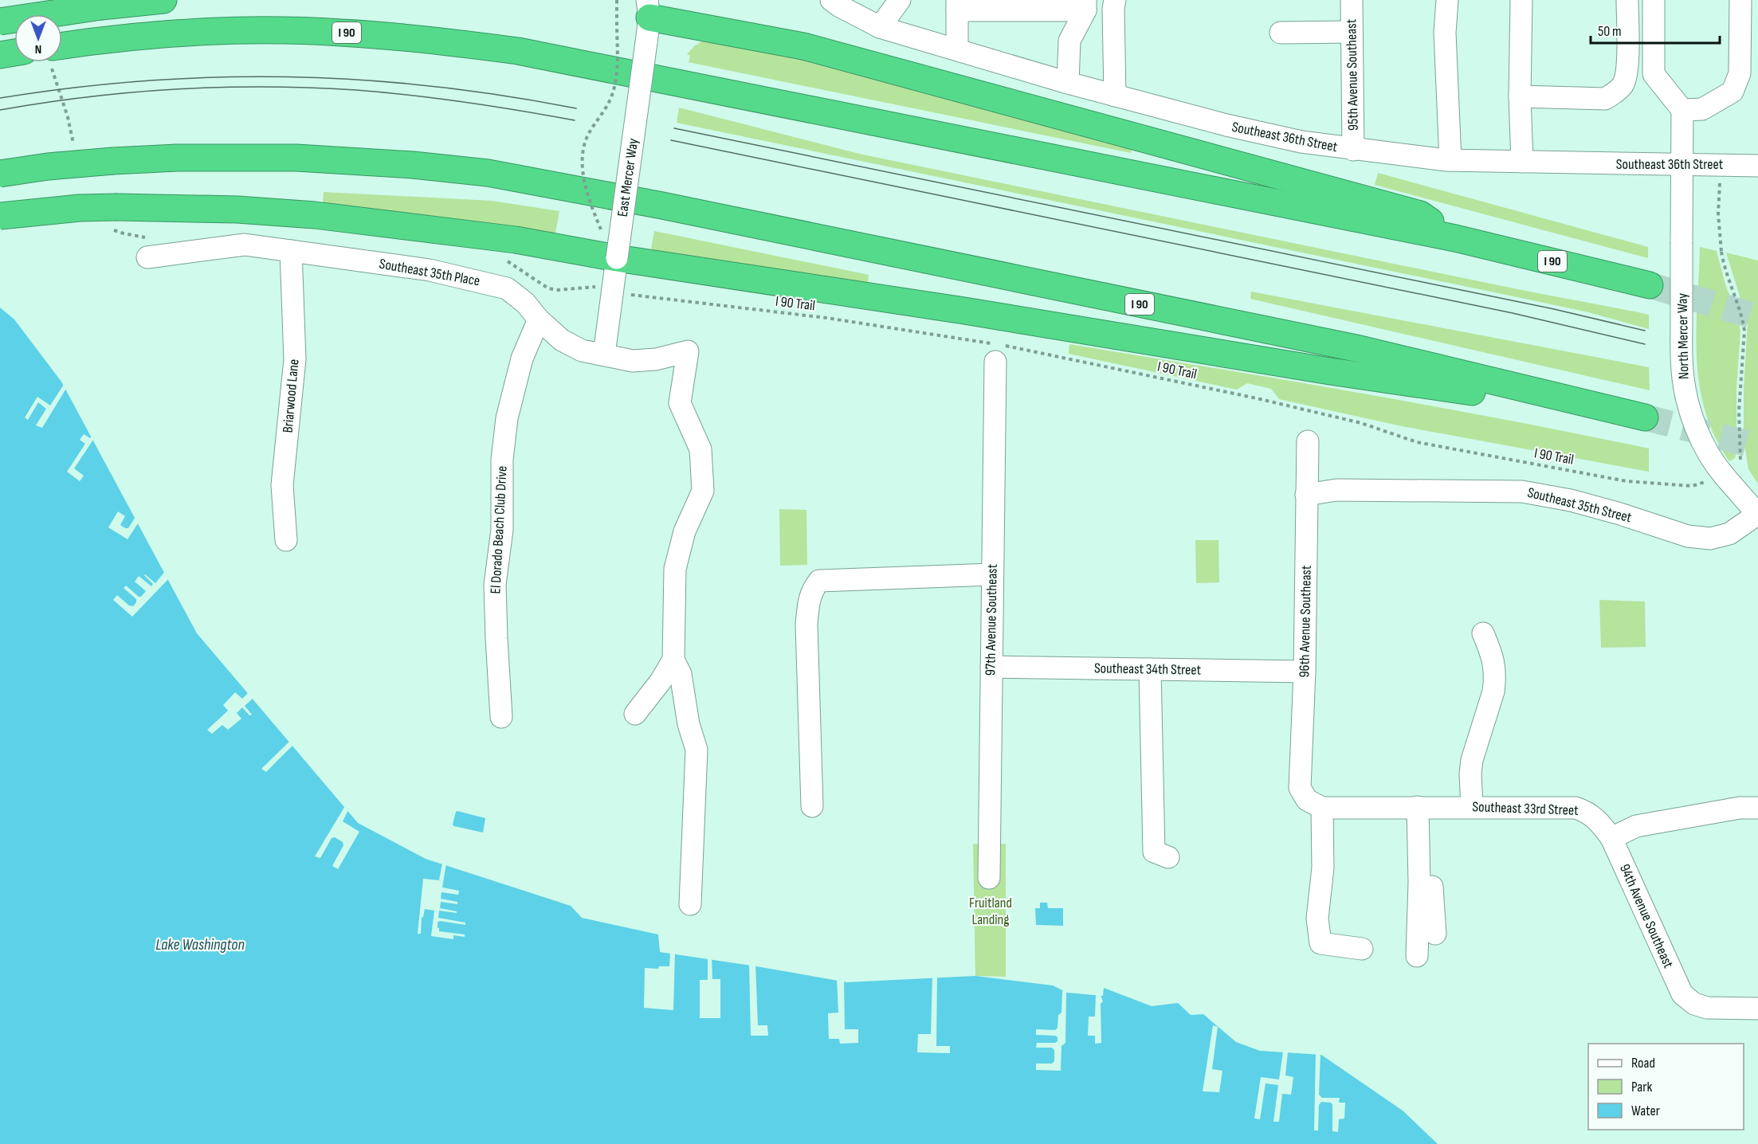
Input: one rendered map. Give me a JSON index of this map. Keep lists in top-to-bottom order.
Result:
{
  "streets": {
    "highway": ["I 90"],
    "street": [
      "95th Avenue Southeast",
      "Southeast 36th Street",
      "East Mercer Way",
      "Southeast 35th Place",
      "North Mercer Way",
      "Briarwood Lane",
      "Southeast 35th Street",
      "El Dorado Beach Club Drive",
      "97th Avenue Southeast",
      "96th Avenue Southeast",
      "Southeast 34th Street",
      "Southeast 33rd Street",
      "94th Avenue Southeast"
    ],
    "path": ["I 90 Trail"]
  },
  "crossings": [
    ["95th Avenue Southeast", "Southeast 36th Street"],
    ["Southeast 36th Street", "North Mercer Way"],
    ["East Mercer Way", "Southeast 35th Place"],
    ["Southeast 35th Place", "Briarwood Lane"],
    ["Southeast 35th Place", "El Dorado Beach Club Drive"],
    ["I 90 Trail", "North Mercer Way"],
    ["I 90 Trail", "97th Avenue Southeast"],
    ["North Mercer Way", "Southeast 35th Street"],
    ["Southeast 35th Street", "96th Avenue Southeast"],
    ["97th Avenue Southeast", "Southeast 34th Street"],
    ["96th Avenue Southeast", "Southeast 34th Street"],
    ["96th Avenue Southeast", "Southeast 33rd Street"],
    ["Southeast 33rd Street", "94th Avenue Southeast"]
  ],
  "water": ["Lake Washington"],
  "parks": ["Fruitland Landing"],
  "legend": ["Road", "Park", "Water"],
  "scale_bar": "50 m",
  "north": "bottom"
}
